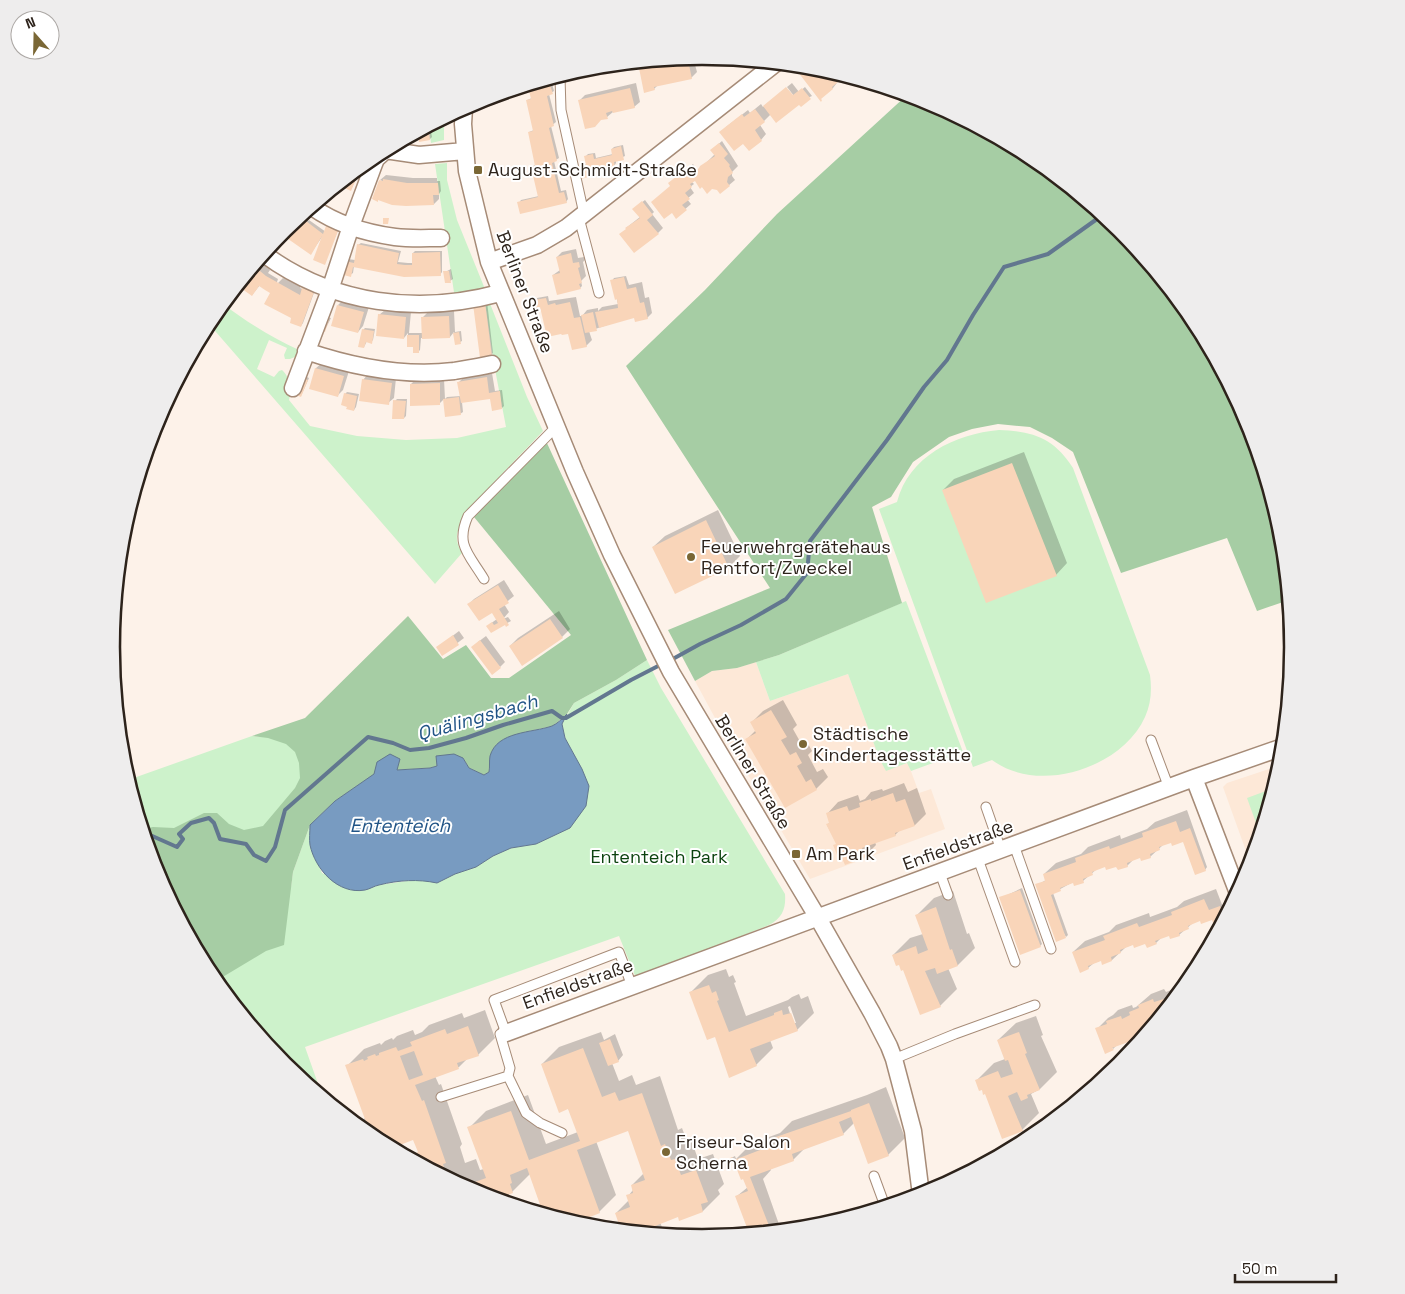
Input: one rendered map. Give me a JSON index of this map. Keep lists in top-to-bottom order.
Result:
{
  "streets": {
    "street": ["Berliner Straße", "Enfieldstraße"]
  },
  "crossings": [
    ["Berliner Straße", "Enfieldstraße"]
  ],
  "water": ["Quälingsbach", "Ententeich"],
  "parks": ["Ententeich Park"],
  "places": {
    "transit": ["August-Schmidt-Straße", "Am Park"],
    "other": ["Feuerwehrgerätehaus Rentfort/Zweckel", "Städtische Kindertagesstätte", "Friseur-Salon Scherna"]
  },
  "scale_bar": "50 m",
  "north": "top"
}
